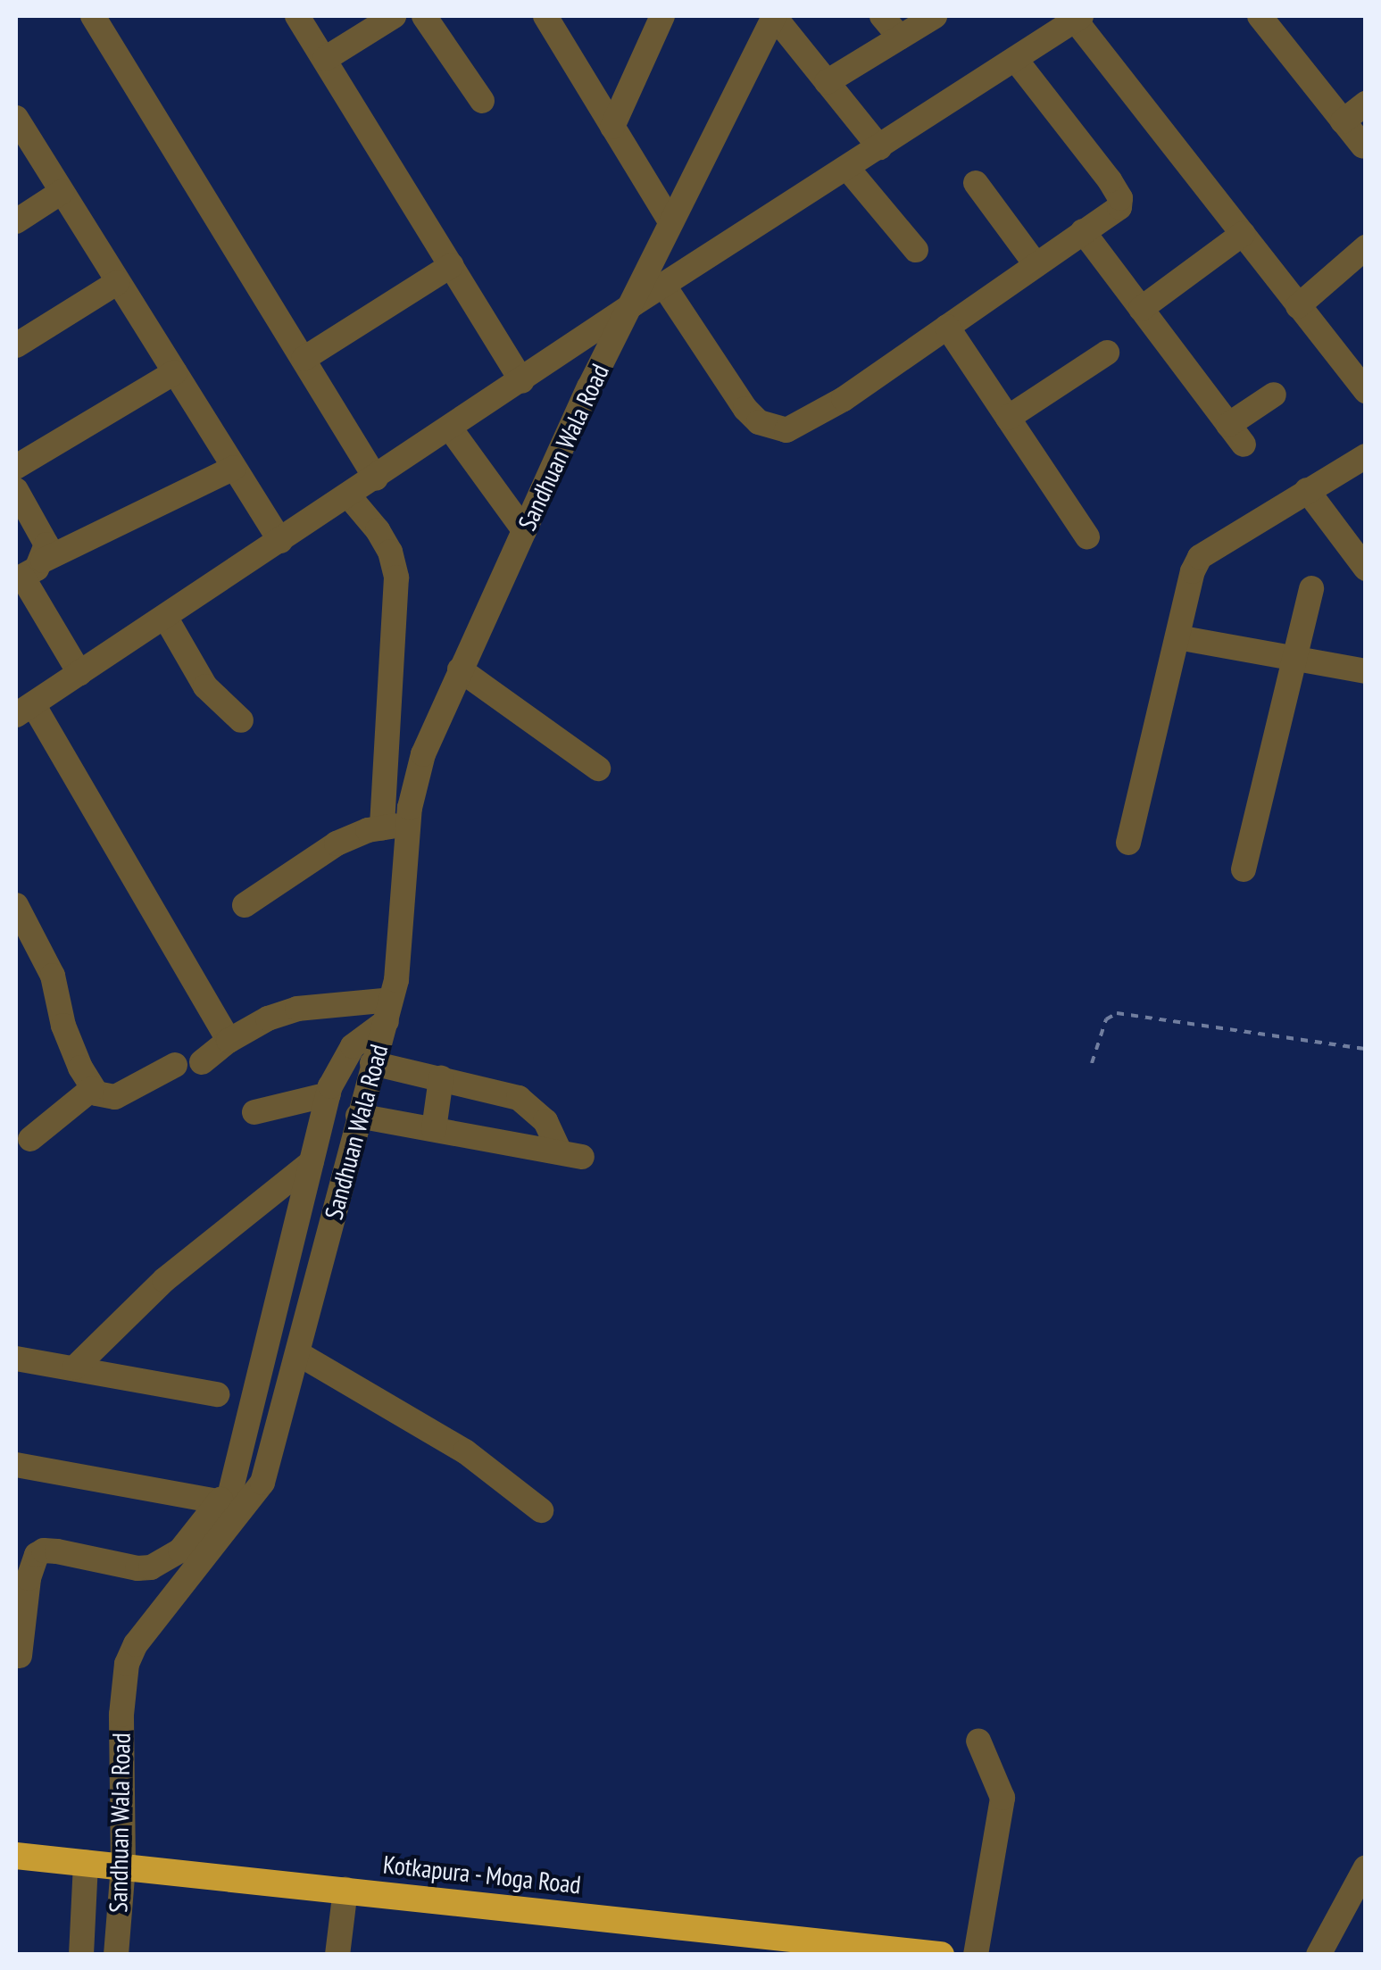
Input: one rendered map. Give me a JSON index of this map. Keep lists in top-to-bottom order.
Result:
{
  "streets": {
    "highway": ["Kotkapura - Moga Road"],
    "street": ["Sandhuan Wala Road"]
  },
  "crossings": [
    ["Sandhuan Wala Road", "Kotkapura - Moga Road"]
  ]
}
